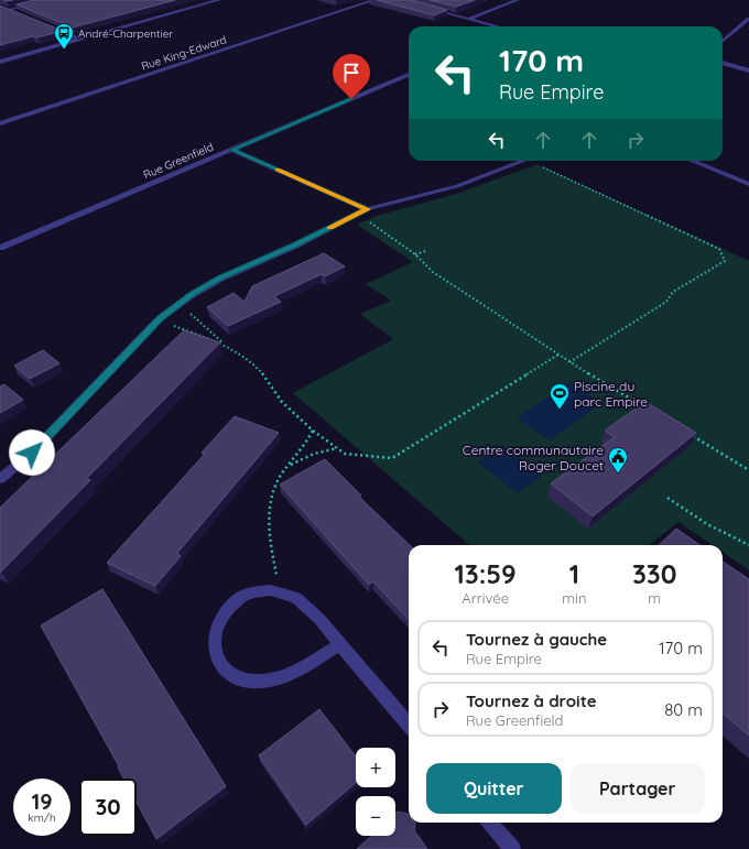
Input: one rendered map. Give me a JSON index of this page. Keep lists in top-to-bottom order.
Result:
{
  "streets": {
    "street": ["Rue King-Edward", "Rue Greenfield"]
  },
  "places": {
    "bus stop": ["André-Charpentier"],
    "sports": ["Piscine du parc Empire"],
    "public building": ["Centre communautaire Roger Doucet"]
  },
  "page": {
    "turn": ["170 m", "Rue Empire"],
    "eta": [
      "13:59",
      "Arrivée",
      "1",
      "min",
      "330",
      "m"
    ],
    "list": [
      {
        "name": "Tournez à gauche",
        "note": "Rue Empire",
        "value": "170 m"
      },
      {
        "name": "Tournez à droite",
        "note": "Rue Greenfield",
        "value": "80 m"
      }
    ],
    "map_buttons": ["+", "−"],
    "buttons": ["Quitter", "Partager"],
    "speed": "19 km/h",
    "limit": "30"
  }
}
